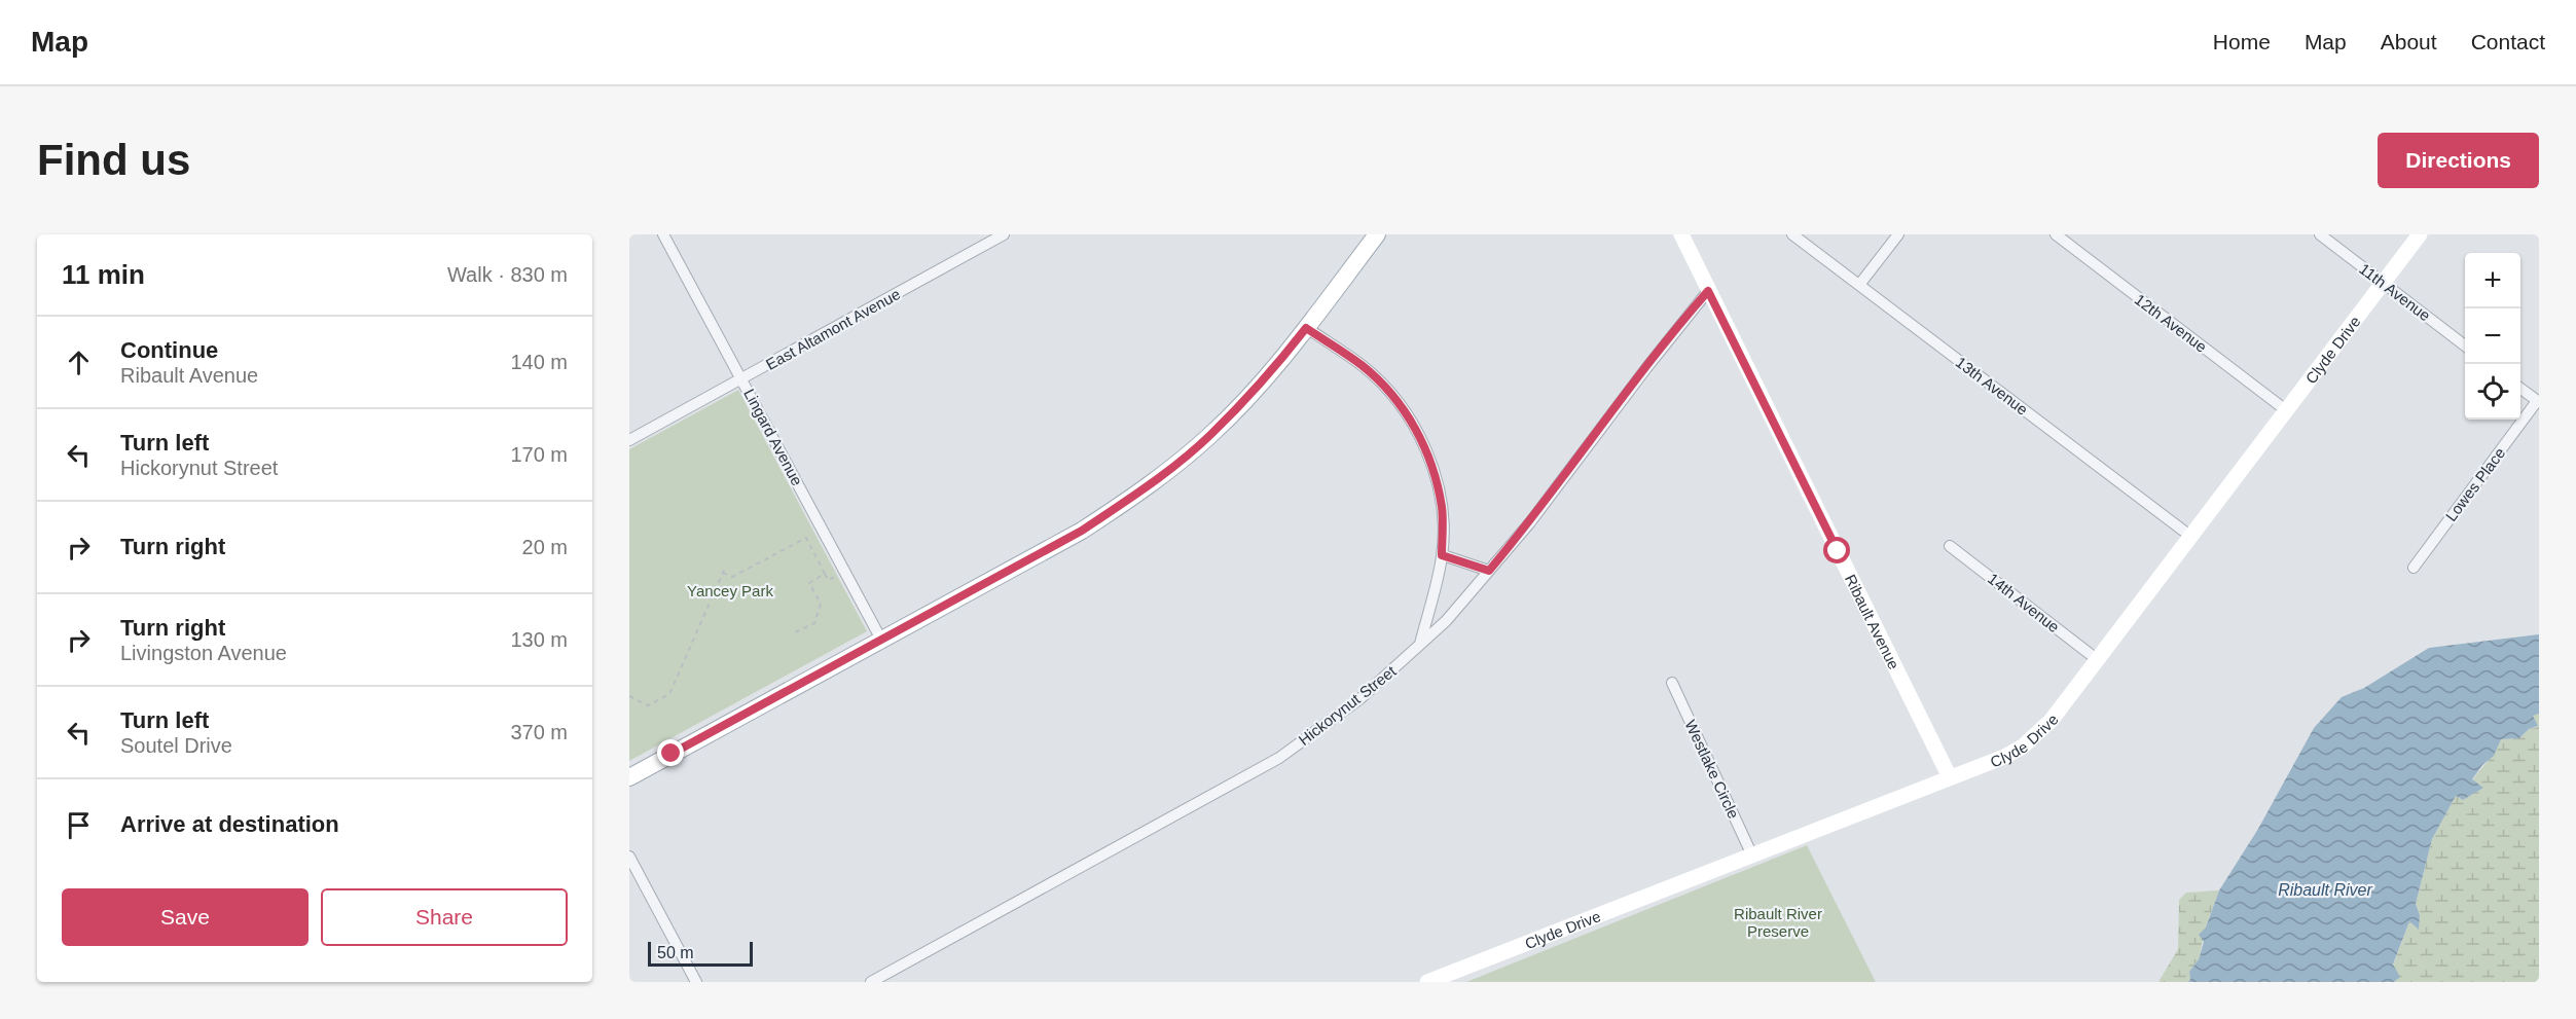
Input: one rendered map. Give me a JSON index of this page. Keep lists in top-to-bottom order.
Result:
{
  "streets": {
    "street": [
      "11th Avenue",
      "12th Avenue",
      "East Altamont Avenue",
      "Clyde Drive",
      "13th Avenue",
      "Lingard Avenue",
      "Lowes Place",
      "14th Avenue",
      "Ribault Avenue",
      "Hickorynut Street",
      "Westlake Circle"
    ]
  },
  "crossings": [
    ["11th Avenue", "Clyde Drive"],
    ["12th Avenue", "Clyde Drive"],
    ["East Altamont Avenue", "Lingard Avenue"],
    ["Clyde Drive", "13th Avenue"],
    ["Clyde Drive", "14th Avenue"],
    ["Clyde Drive", "Ribault Avenue"],
    ["Clyde Drive", "Westlake Circle"],
    ["Ribault Avenue", "Hickorynut Street"]
  ],
  "water": ["Ribault River"],
  "parks": ["Yancey Park", "Ribault River Preserve"],
  "scale_bar": "50 m",
  "page": {
    "header": "Map",
    "nav": [
      "Home",
      "Map",
      "About",
      "Contact"
    ],
    "buttons": [
      "Directions",
      ["Save", "Share"]
    ],
    "title": "Find us",
    "heading": ["11 min", "Walk · 830 m"],
    "map_buttons": ["+", "−"],
    "list": [
      ["Continue", "Ribault Avenue", "140 m"],
      ["Turn left", "Hickorynut Street", "170 m"],
      ["Turn right", "20 m"],
      ["Turn right", "Livingston Avenue", "130 m"],
      ["Turn left", "Soutel Drive", "370 m"],
      "Arrive at destination"
    ],
    "scale": "50 m"
  }
}
